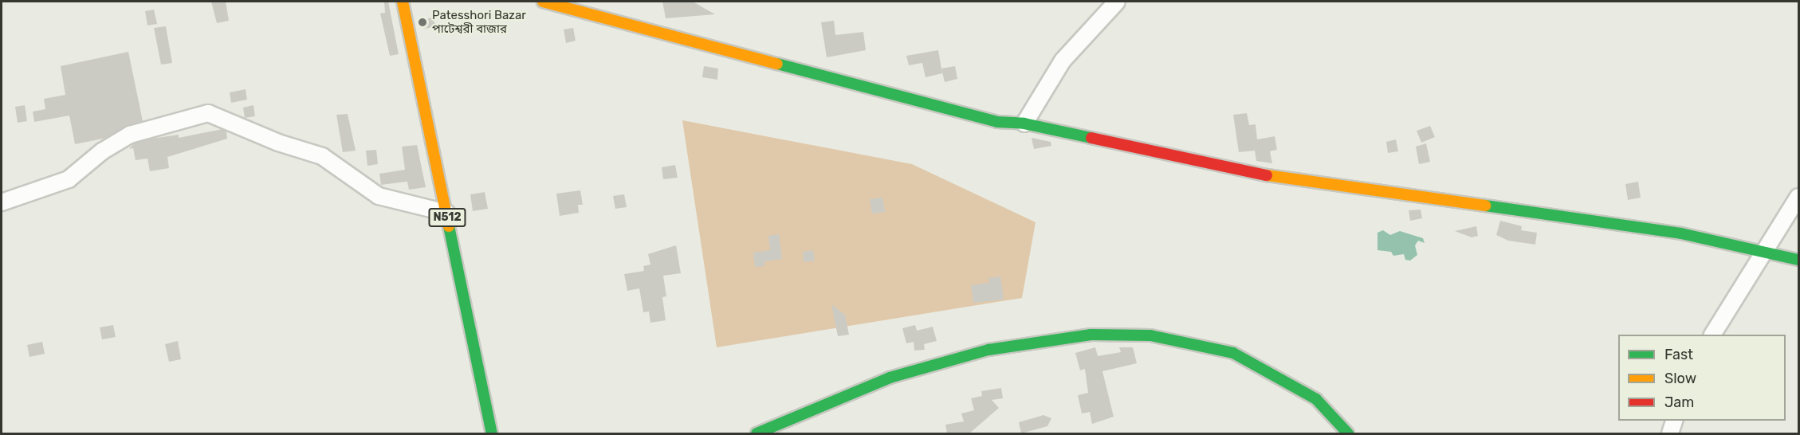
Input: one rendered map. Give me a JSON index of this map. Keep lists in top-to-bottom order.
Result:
{
  "streets": {
    "main road": ["N512"]
  },
  "places": ["Patesshori Bazar পাটেশ্বরী বাজার"],
  "legend": ["Fast", "Slow", "Jam"]
}
